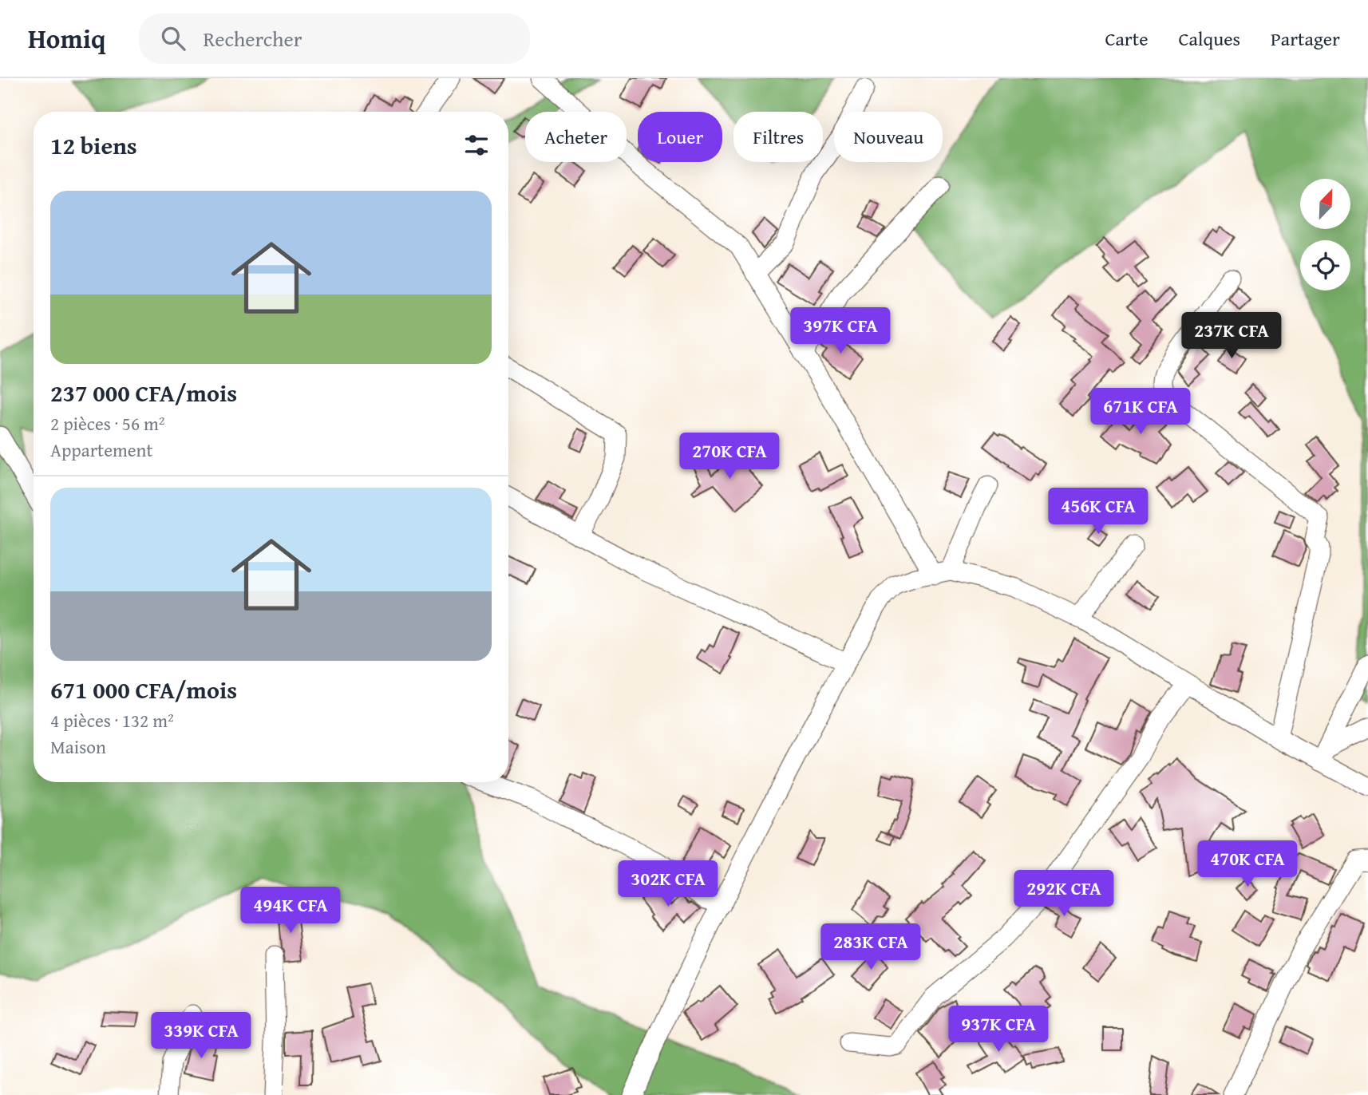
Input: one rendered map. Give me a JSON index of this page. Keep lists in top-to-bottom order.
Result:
{
  "north": "top right",
  "page": {
    "header": "Homiq",
    "search": "Rechercher",
    "nav": ["Carte", "Calques", "Partager"],
    "chip": [
      "Acheter",
      "Louer",
      "Filtres",
      "Nouveau"
    ],
    "heading": "12 biens",
    "list": [
      {
        "name": "237 000 CFA/mois",
        "note": "2 pièces · 56 m² · Appartement"
      },
      {
        "name": "671 000 CFA/mois",
        "note": "4 pièces · 132 m² · Maison"
      }
    ],
    "price": [
      "397K CFA",
      "237K CFA",
      "671K CFA",
      "270K CFA",
      "456K CFA",
      "470K CFA",
      "302K CFA",
      "292K CFA",
      "494K CFA",
      "283K CFA",
      "937K CFA",
      "339K CFA"
    ]
  }
}
